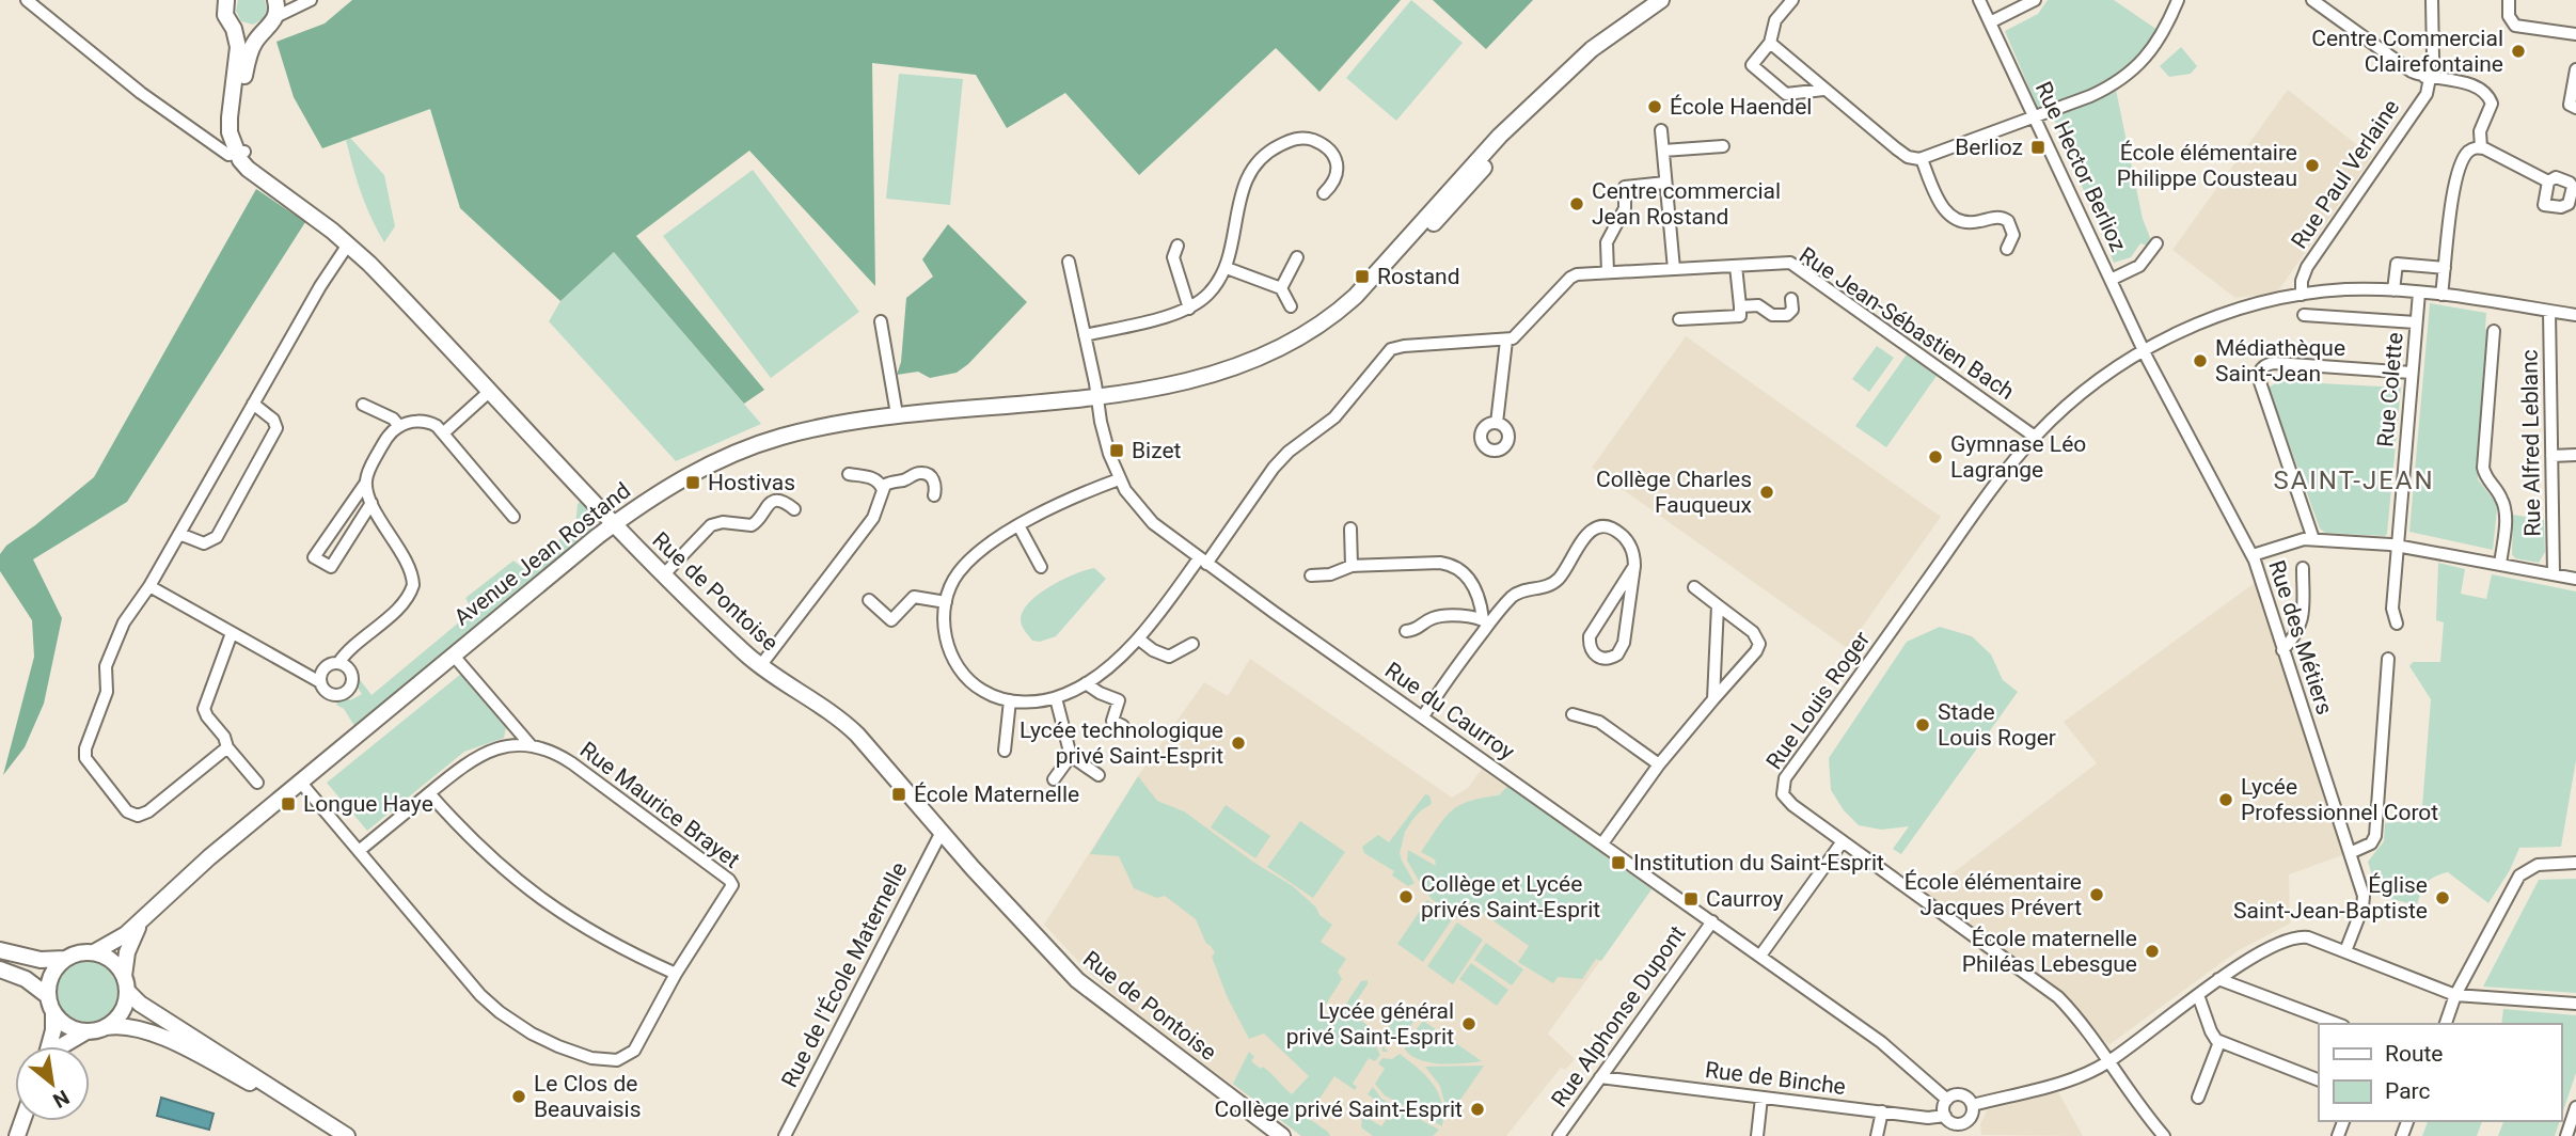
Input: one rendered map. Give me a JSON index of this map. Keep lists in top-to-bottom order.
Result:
{
  "streets": {
    "street": [
      "Rue Hector Berlioz",
      "Rue Paul Verlaine",
      "Rue Jean-Sébastien Bach",
      "Rue Colette",
      "Rue Alfred Leblanc",
      "Avenue Jean Rostand",
      "Rue de Pontoise",
      "Rue des Métiers",
      "Rue Louis Roger",
      "Rue du Caurroy",
      "Rue Maurice Brayet",
      "Rue de l'École Maternelle",
      "Rue Alphonse Dupont",
      "Rue de Binche"
    ]
  },
  "crossings": [
    ["Rue Hector Berlioz", "Rue des Métiers"],
    ["Rue Hector Berlioz", "Rue Louis Roger"],
    ["Rue Paul Verlaine", "Rue Louis Roger"],
    ["Rue Jean-Sébastien Bach", "Rue Louis Roger"],
    ["Rue Colette", "Rue Louis Roger"],
    ["Rue Alfred Leblanc", "Rue Louis Roger"],
    ["Avenue Jean Rostand", "Rue de Pontoise"],
    ["Avenue Jean Rostand", "Rue du Caurroy"],
    ["Avenue Jean Rostand", "Rue Maurice Brayet"],
    ["Rue de Pontoise", "Rue de l'École Maternelle"],
    ["Rue des Métiers", "Rue Louis Roger"],
    ["Rue du Caurroy", "Rue Alphonse Dupont"],
    ["Rue du Caurroy", "Rue de Binche"],
    ["Rue Alphonse Dupont", "Rue de Binche"]
  ],
  "districts": ["SAINT-JEAN"],
  "places": {
    "other": [
      "Centre Commercial Clairefontaine",
      "École Haendel",
      "École élémentaire Philippe Cousteau",
      "Centre commercial Jean Rostand",
      "Médiathèque Saint-Jean",
      "Gymnase Léo Lagrange",
      "Collège Charles Fauqueux",
      "Stade Louis Roger",
      "Lycée technologique privé Saint-Esprit",
      "Lycée Professionnel Corot",
      "École élémentaire Jacques Prévert",
      "Collège et Lycée privés Saint-Esprit",
      "Église Saint-Jean-Baptiste",
      "École maternelle Philéas Lebesgue",
      "Lycée général privé Saint-Esprit",
      "Le Clos de Beauvaisis",
      "Collège privé Saint-Esprit"
    ],
    "transit": [
      "Berlioz",
      "Rostand",
      "Bizet",
      "Hostivas",
      "École Maternelle",
      "Longue Haye",
      "Institution du Saint-Esprit",
      "Caurroy"
    ]
  },
  "legend": ["Route", "Parc"],
  "north": "bottom right"
}
